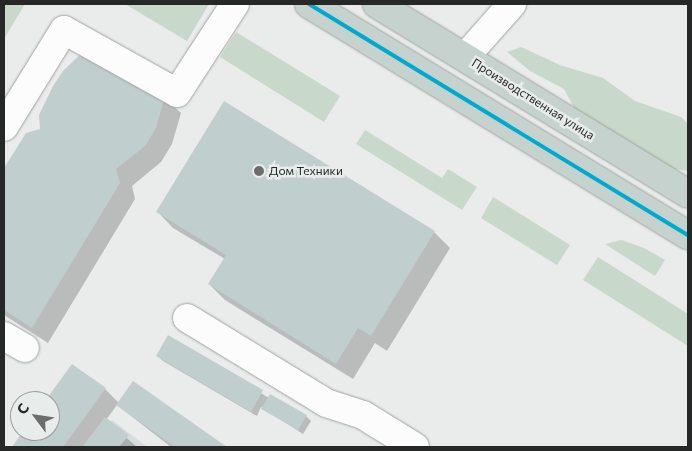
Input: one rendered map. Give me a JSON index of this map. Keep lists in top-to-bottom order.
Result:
{
  "streets": {
    "highway": ["Производственная улица"]
  },
  "places": ["Дом Техники"],
  "north": "top left"
}
